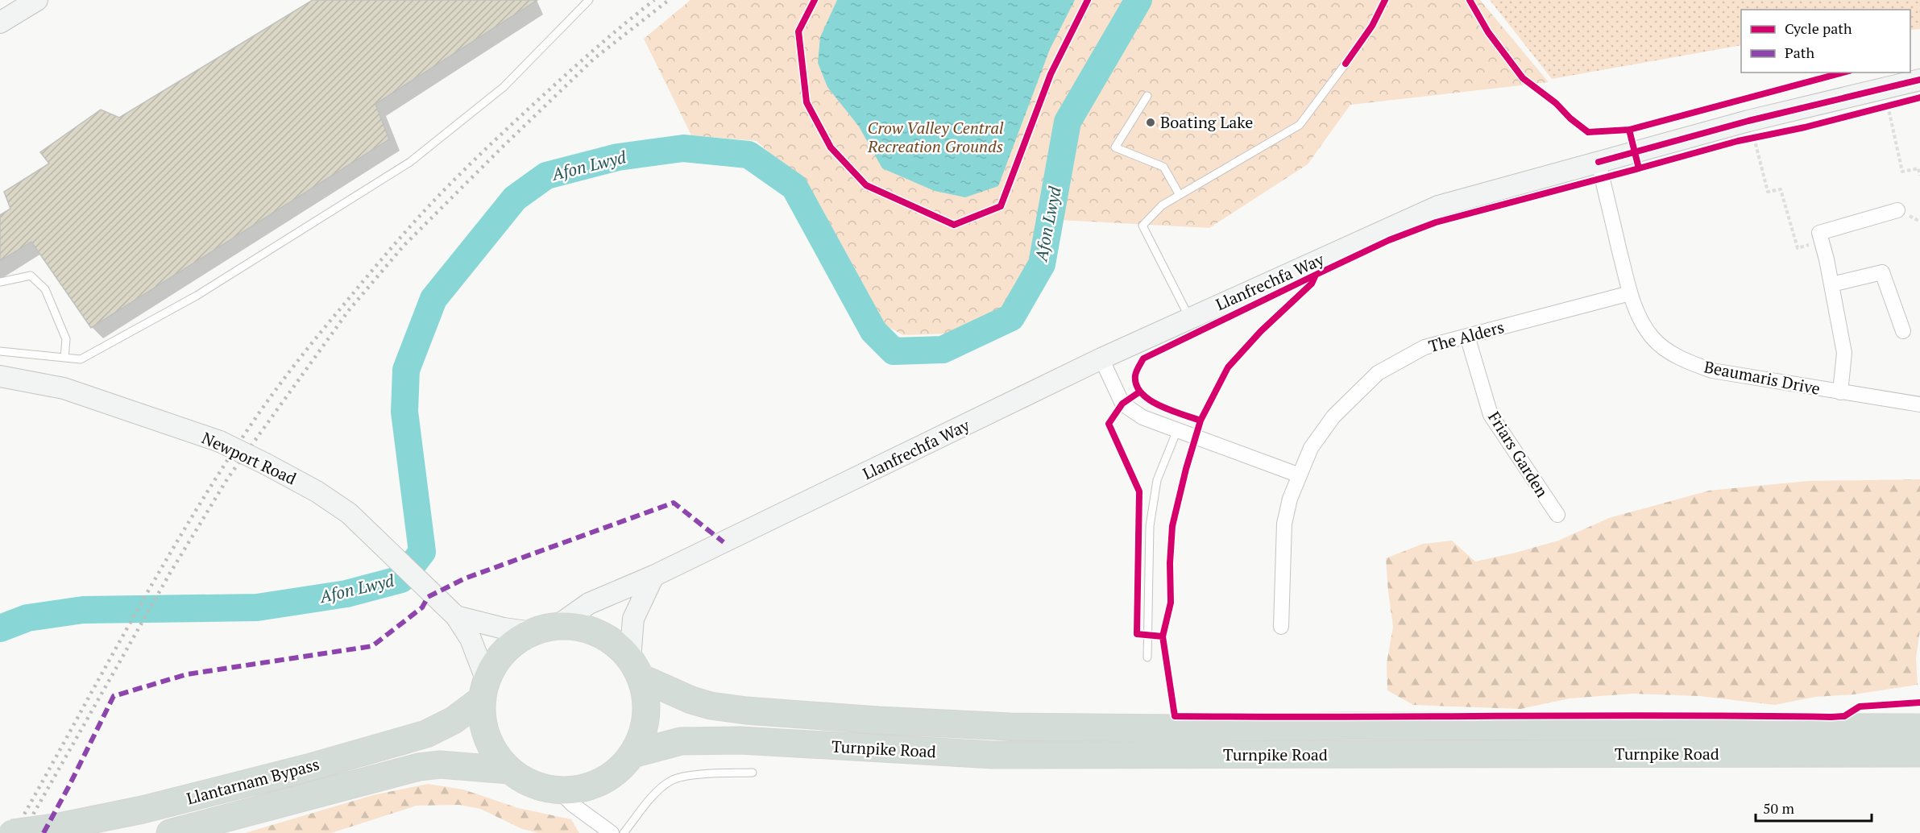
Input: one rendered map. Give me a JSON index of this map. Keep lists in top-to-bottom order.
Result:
{
  "streets": {
    "highway": ["Turnpike Road", "Llantarnam Bypass"],
    "street": [
      "Llanfrechfa Way",
      "The Alders",
      "Beaumaris Drive",
      "Friars Garden",
      "Newport Road"
    ]
  },
  "crossings": [
    ["Llanfrechfa Way", "Beaumaris Drive"],
    ["Llanfrechfa Way", "Newport Road"],
    ["Llanfrechfa Way", "Turnpike Road"],
    ["Llanfrechfa Way", "Llantarnam Bypass"],
    ["The Alders", "Beaumaris Drive"],
    ["The Alders", "Friars Garden"],
    ["Newport Road", "Turnpike Road"],
    ["Newport Road", "Llantarnam Bypass"],
    ["Turnpike Road", "Llantarnam Bypass"]
  ],
  "water": ["Afon Lwyd"],
  "parks": ["Crow Valley Central Recreation Grounds"],
  "places": ["Boating Lake"],
  "legend": ["Cycle path", "Path"],
  "scale_bar": "50 m"
}
